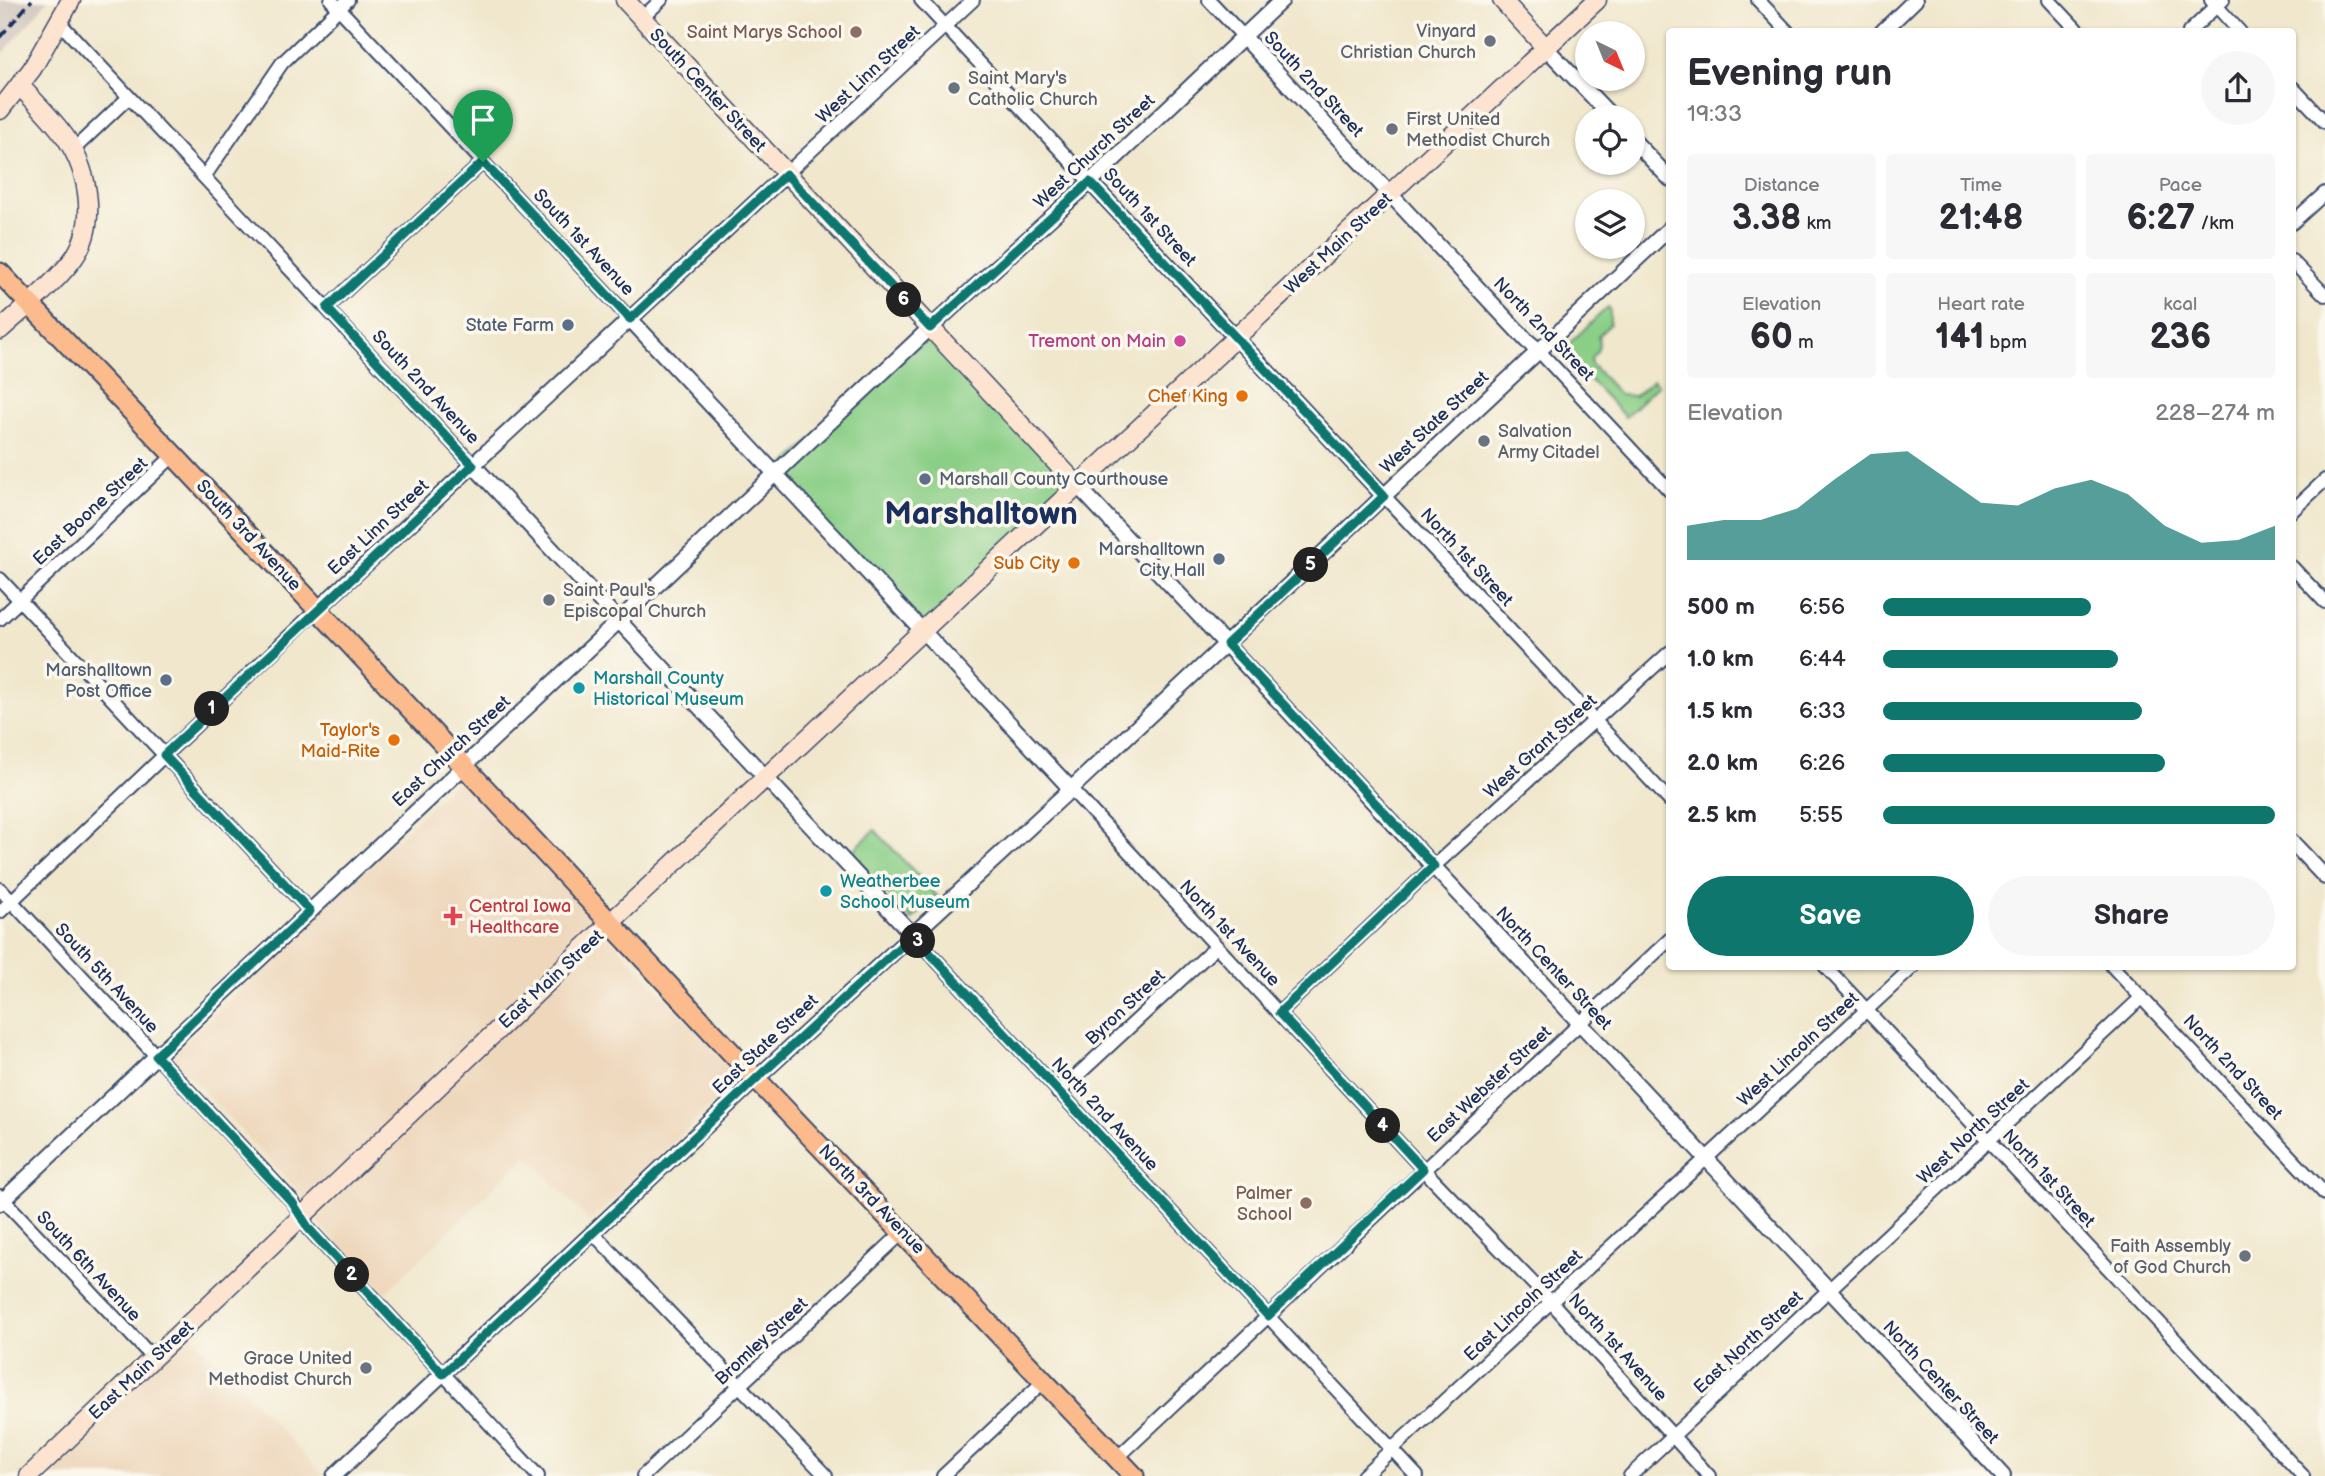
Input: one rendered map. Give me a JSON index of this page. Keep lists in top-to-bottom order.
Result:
{
  "streets": {
    "main road": [
      "South Center Street",
      "West Main Street",
      "South 3rd Avenue",
      "East Main Street",
      "North 3rd Avenue"
    ],
    "street": [
      "West Linn Street",
      "South 2nd Street",
      "West Church Street",
      "South 1st Street",
      "South 1st Avenue",
      "North 2nd Street",
      "South 2nd Avenue",
      "West State Street",
      "East Boone Street",
      "East Linn Street",
      "North 1st Street",
      "West Grant Street",
      "East Church Street",
      "North 1st Avenue",
      "North Center Street",
      "South 5th Avenue",
      "Byron Street",
      "East State Street",
      "West Lincoln Street",
      "East Webster Street",
      "North 2nd Avenue",
      "West North Street",
      "South 6th Avenue",
      "East Lincoln Street",
      "Bromley Street",
      "East North Street"
    ]
  },
  "crossings": [
    ["West Linn Street", "South Center Street"],
    ["West Linn Street", "South 1st Street"],
    ["West Linn Street", "East Linn Street"],
    ["South 2nd Street", "West Church Street"],
    ["South 2nd Street", "West Main Street"],
    ["South 2nd Street", "North 2nd Street"],
    ["South Center Street", "West Church Street"],
    ["South Center Street", "West Main Street"],
    ["South Center Street", "East Linn Street"],
    ["South Center Street", "East Church Street"],
    ["South Center Street", "North Center Street"],
    ["South Center Street", "East Main Street"],
    ["West Church Street", "South 1st Street"],
    ["West Church Street", "East Church Street"],
    ["South 1st Street", "West Main Street"],
    ["South 1st Street", "North 1st Street"],
    ["South 1st Avenue", "East Linn Street"],
    ["South 1st Avenue", "East Church Street"],
    ["South 1st Avenue", "North 1st Avenue"],
    ["South 1st Avenue", "East Main Street"],
    ["West Main Street", "North 2nd Street"],
    ["West Main Street", "North 1st Street"],
    ["West Main Street", "North Center Street"],
    ["West Main Street", "East Main Street"],
    ["North 2nd Street", "West State Street"],
    ["North 2nd Street", "West North Street"],
    ["South 2nd Avenue", "East Linn Street"],
    ["South 2nd Avenue", "East Church Street"],
    ["South 2nd Avenue", "East Main Street"],
    ["South 2nd Avenue", "North 2nd Avenue"],
    ["West State Street", "North 1st Street"],
    ["West State Street", "North Center Street"],
    ["West State Street", "East State Street"],
    ["East Boone Street", "South 3rd Avenue"],
    ["East Linn Street", "South 3rd Avenue"],
    ["East Linn Street", "South 5th Avenue"],
    ["South 3rd Avenue", "East Church Street"],
    ["South 3rd Avenue", "East Main Street"],
    ["South 3rd Avenue", "North 3rd Avenue"],
    ["North 1st Street", "West Grant Street"],
    ["North 1st Street", "West Lincoln Street"],
    ["North 1st Street", "West North Street"],
    ["West Grant Street", "North 1st Avenue"],
    ["West Grant Street", "North Center Street"],
    ["East Church Street", "South 5th Avenue"],
    ["East Church Street", "South 6th Avenue"],
    ["North 1st Avenue", "East Main Street"],
    ["North 1st Avenue", "Byron Street"],
    ["North 1st Avenue", "East State Street"],
    ["North 1st Avenue", "East Webster Street"],
    ["North 1st Avenue", "East Lincoln Street"],
    ["North 1st Avenue", "East North Street"],
    ["North Center Street", "East Main Street"],
    ["North Center Street", "East State Street"],
    ["North Center Street", "West Lincoln Street"],
    ["North Center Street", "East Webster Street"],
    ["North Center Street", "West North Street"],
    ["North Center Street", "East Lincoln Street"],
    ["North Center Street", "East North Street"],
    ["South 5th Avenue", "East Main Street"],
    ["South 5th Avenue", "East State Street"],
    ["East Main Street", "North 2nd Avenue"],
    ["East Main Street", "North 3rd Avenue"],
    ["East Main Street", "South 6th Avenue"],
    ["Byron Street", "North 2nd Avenue"],
    ["East State Street", "North 2nd Avenue"],
    ["East State Street", "North 3rd Avenue"],
    ["West Lincoln Street", "East Lincoln Street"],
    ["East Webster Street", "North 2nd Avenue"],
    ["East Webster Street", "North 3rd Avenue"],
    ["North 2nd Avenue", "East Lincoln Street"],
    ["West North Street", "East North Street"],
    ["North 3rd Avenue", "Bromley Street"]
  ],
  "districts": ["Marshalltown"],
  "places": {
    "other": [
      "Saint Marys School",
      "Vinyard Christian Church",
      "Saint Mary's Catholic Church",
      "First United Methodist Church",
      "State Farm",
      "Tremont on Main",
      "Chef King",
      "Salvation Army Citadel",
      "Marshall County Courthouse",
      "Marshalltown City Hall",
      "Sub City",
      "Saint Paul's Episcopal Church",
      "Marshalltown Post Office",
      "Marshall County Historical Museum",
      "Taylor's Maid-Rite",
      "Weatherbee School Museum",
      "Palmer School",
      "Faith Assembly of God Church",
      "Grace United Methodist Church"
    ],
    "health": ["Central Iowa Healthcare"]
  },
  "north": "bottom right",
  "page": {
    "heading": ["Evening run", "19:33"],
    "stats": [
      ["Distance", "3.38 km"],
      ["Time", "21:48"],
      ["Pace", "6:27 /km"],
      ["Elevation", "60 m"],
      ["Heart rate", "141 bpm"],
      ["kcal", "236"]
    ],
    "pins": [
      "6",
      "5",
      "1",
      "3",
      "4",
      "2"
    ],
    "chart": ["Elevation", "228–274 m"],
    "list": [
      {
        "name": "500 m",
        "note": "6:56"
      },
      {
        "name": "1.0 km",
        "note": "6:44"
      },
      {
        "name": "1.5 km",
        "note": "6:33"
      },
      {
        "name": "2.0 km",
        "note": "6:26"
      },
      {
        "name": "2.5 km",
        "note": "5:55"
      }
    ],
    "buttons": ["Save", "Share"]
  }
}
